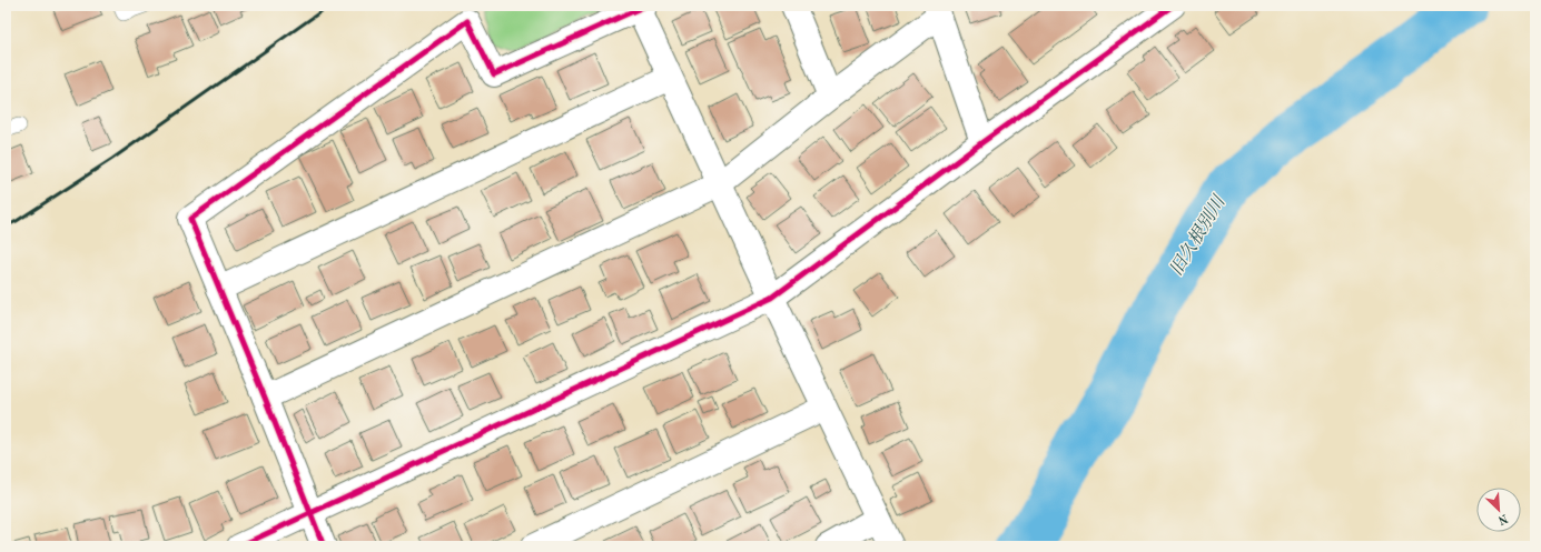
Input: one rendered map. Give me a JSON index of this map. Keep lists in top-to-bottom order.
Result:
{
  "water": ["旧久根別川"],
  "north": "bottom right"
}
